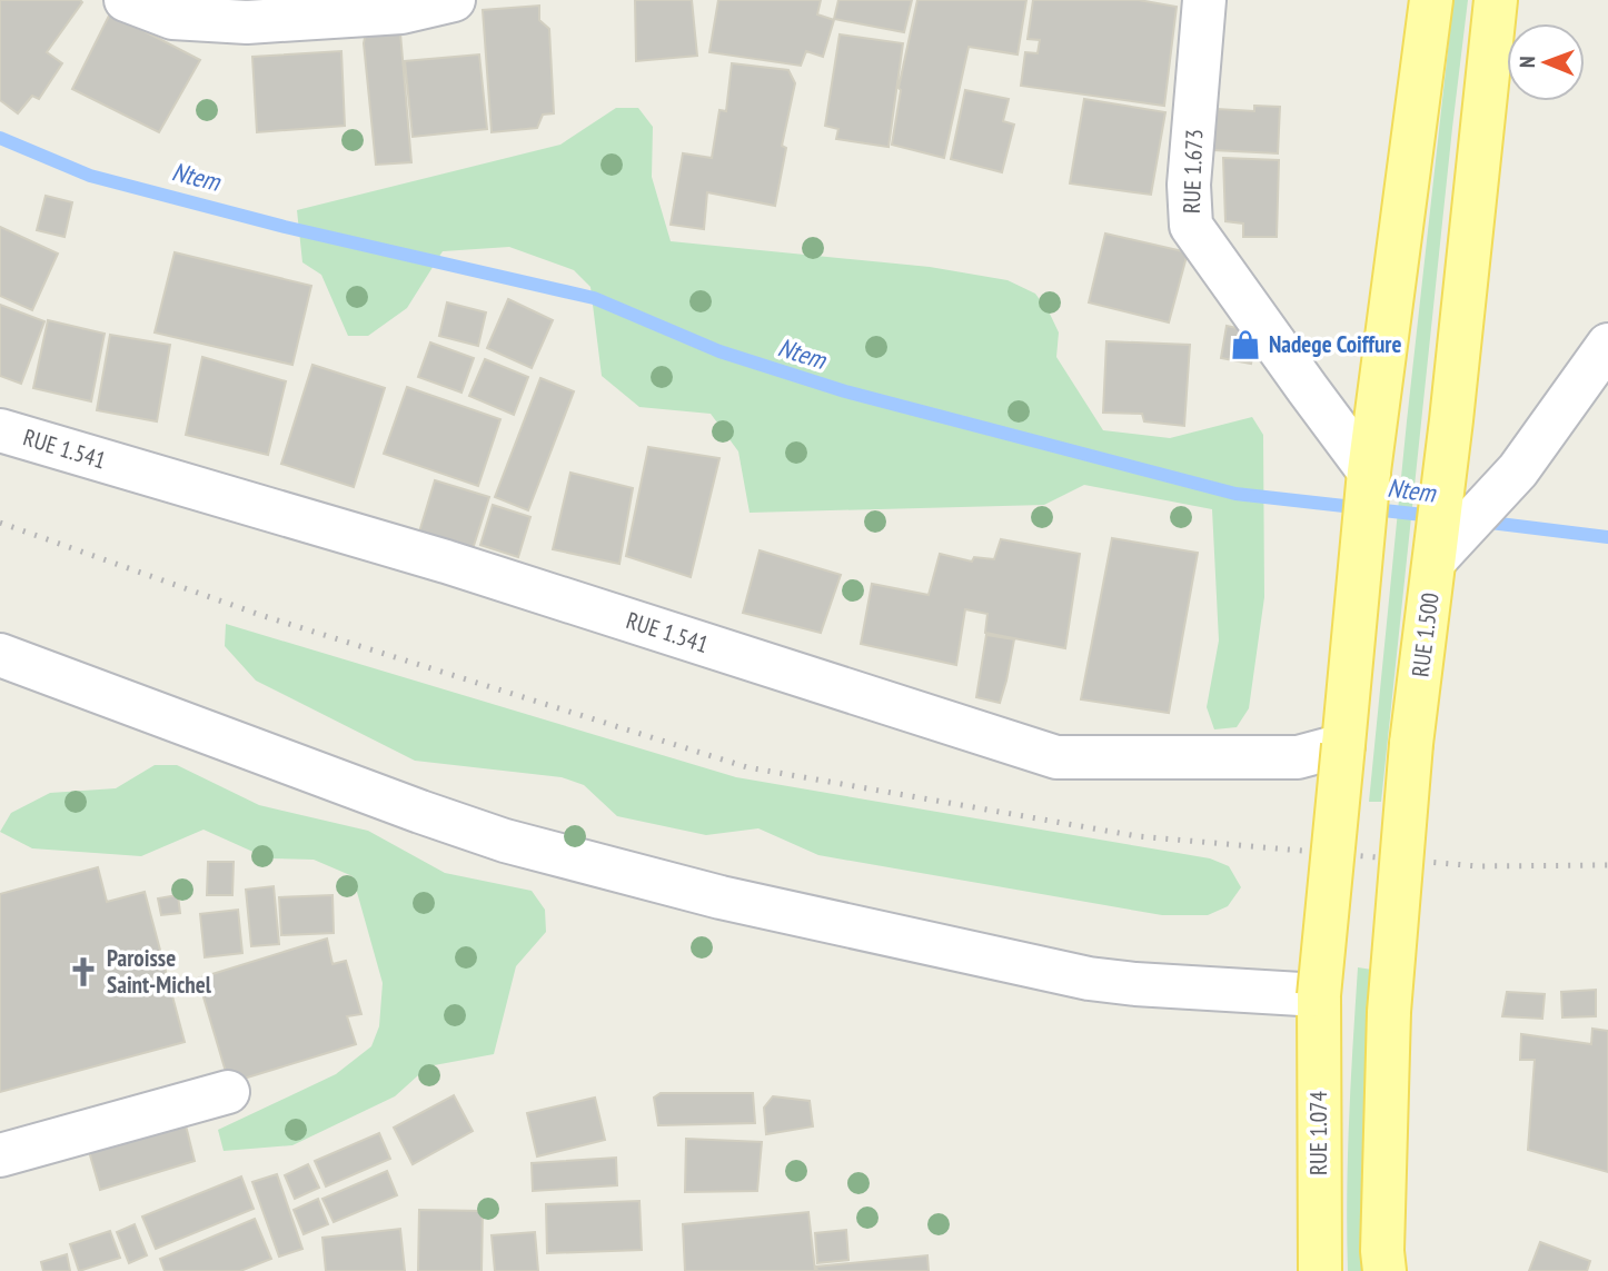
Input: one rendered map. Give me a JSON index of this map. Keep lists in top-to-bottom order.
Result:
{
  "streets": {
    "main road": ["RUE 1.500", "RUE 1.074"],
    "street": ["RUE 1.673", "RUE 1.541"]
  },
  "crossings": [
    ["RUE 1.541", "RUE 1.074"]
  ],
  "water": ["Ntem"],
  "places": {
    "shop": ["Nadege Coiffure"],
    "church": ["Paroisse Saint-Michel"]
  },
  "north": "left"
}
